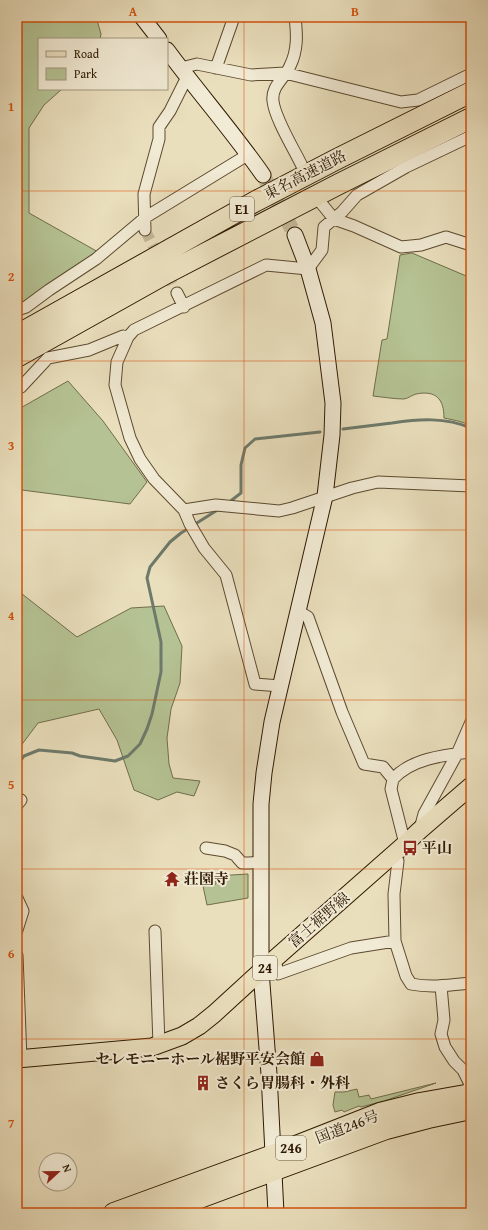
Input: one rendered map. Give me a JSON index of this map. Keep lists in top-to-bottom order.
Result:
{
  "streets": {
    "highway": [
      "東名高速道路",
      "E1",
      "国道246号",
      "246"
    ],
    "main road": ["富士裾野線", "24"]
  },
  "places": {
    "bus stop": ["平山"],
    "temple": ["荘園寺"],
    "shop": ["セレモニーホール裾野平安会館"],
    "building": ["さくら胃腸科・外科"]
  },
  "legend": ["Road", "Park"],
  "north": "right",
  "grid": {
    "columns": ["A", "B"],
    "rows": [
      "1",
      "2",
      "3",
      "4",
      "5",
      "6",
      "7"
    ]
  }
}
